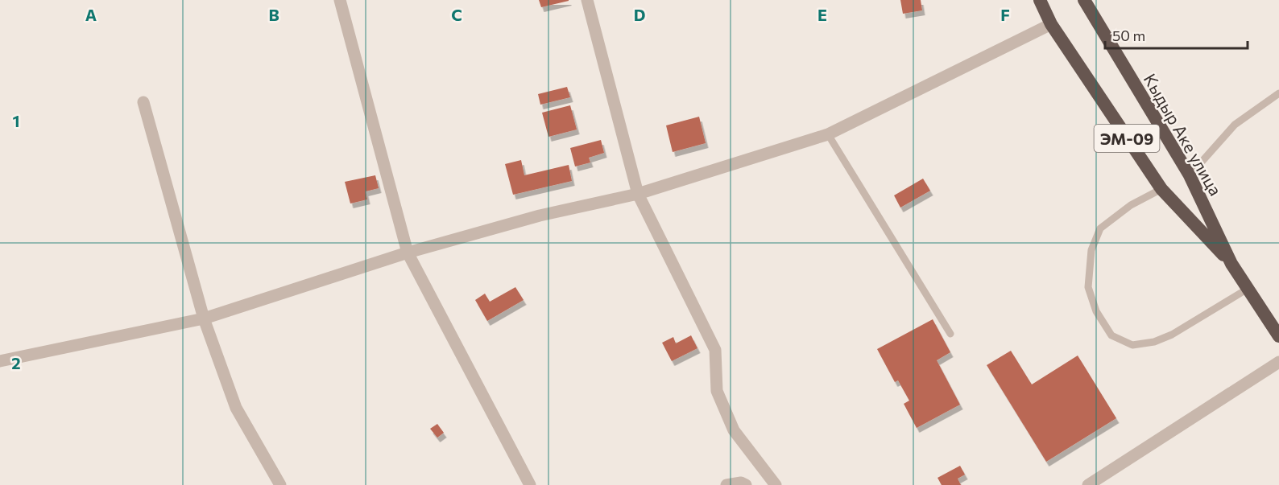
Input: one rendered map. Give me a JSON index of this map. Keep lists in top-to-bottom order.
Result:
{
  "streets": {
    "highway": ["Кыдыр Аке улица", "ЭМ-09"]
  },
  "scale_bar": "50 m",
  "grid": {
    "columns": [
      "A",
      "B",
      "C",
      "D",
      "E",
      "F"
    ],
    "rows": ["1", "2"]
  }
}
